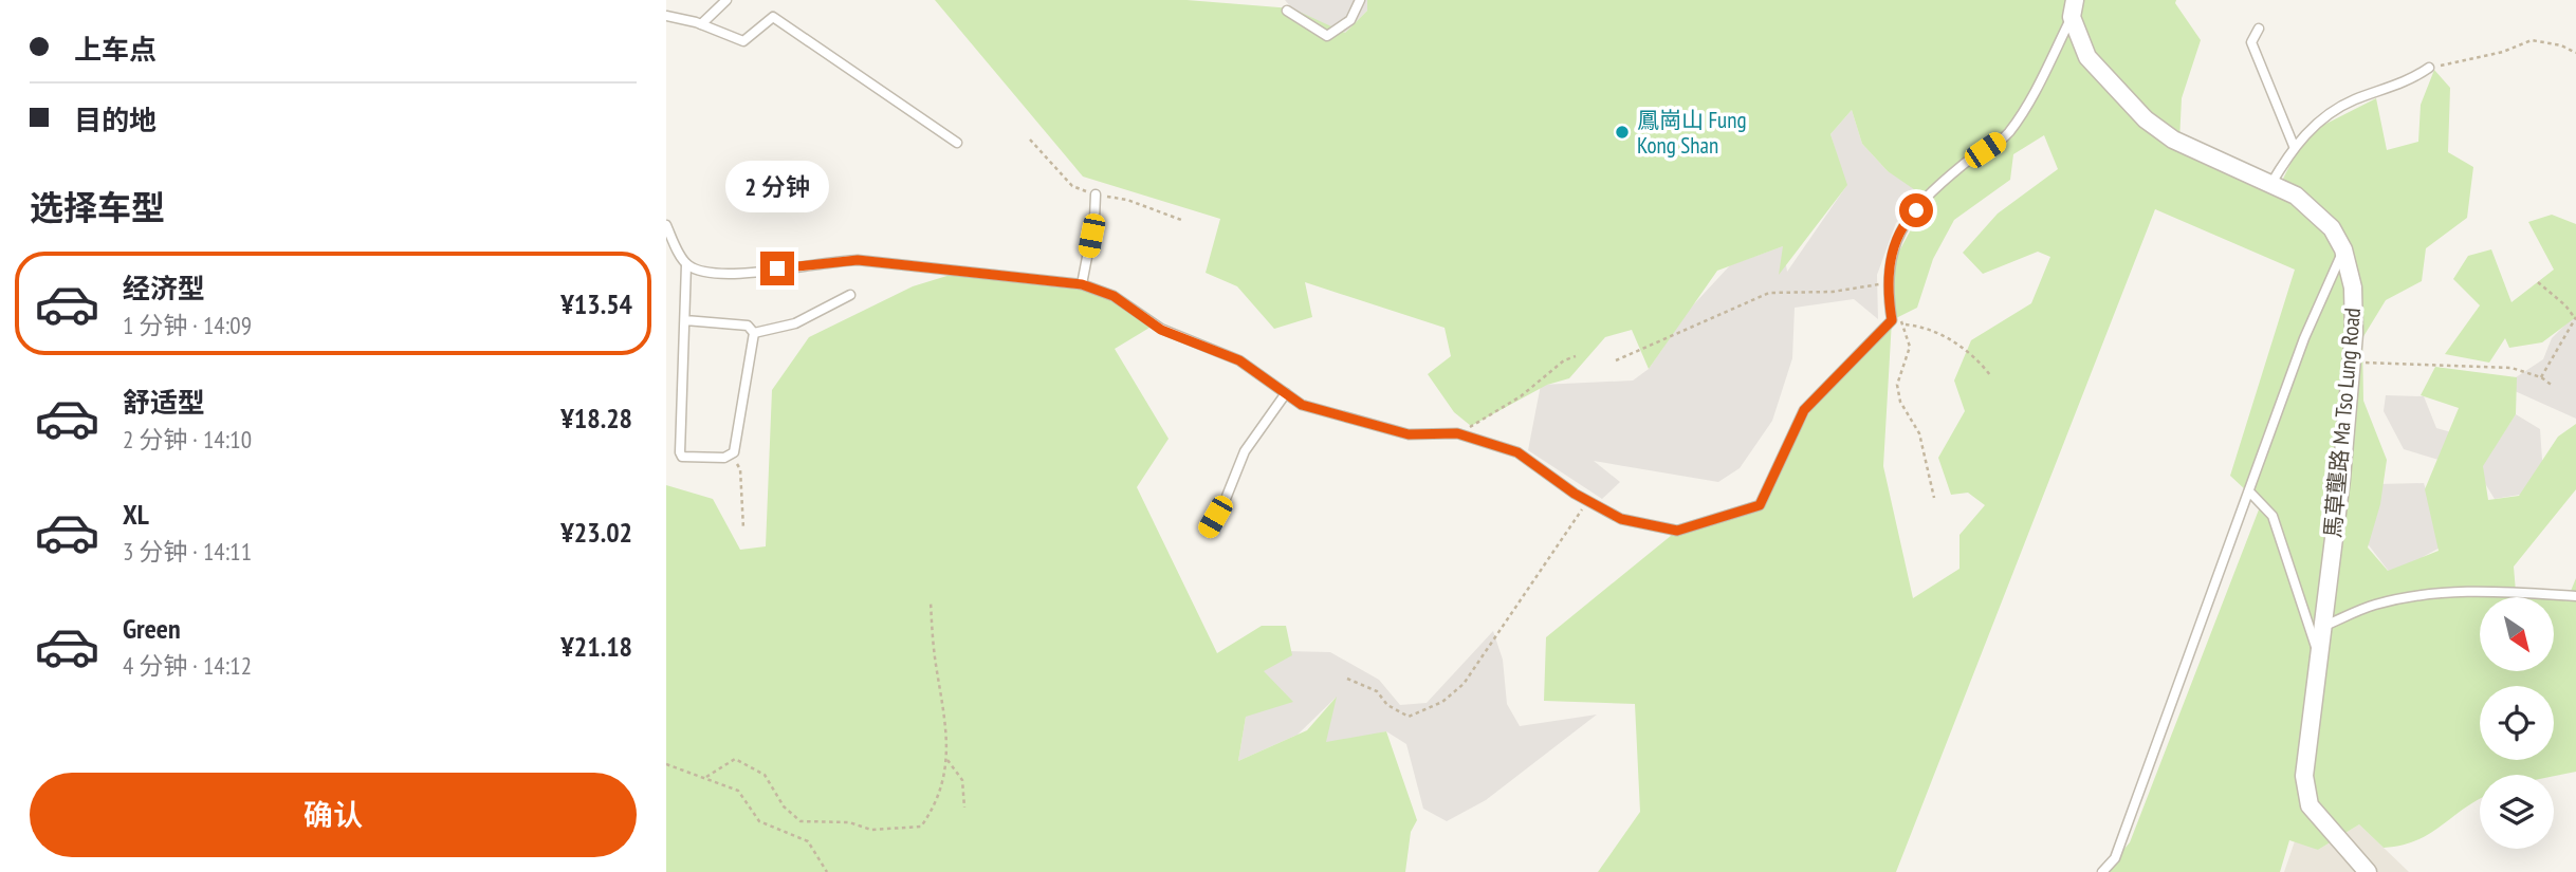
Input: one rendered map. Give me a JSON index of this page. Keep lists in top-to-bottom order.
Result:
{
  "streets": {
    "street": ["馬草壟路 Ma Tso Lung Road"]
  },
  "places": ["鳳崗山 Fung Kong Shan"],
  "north": "bottom right",
  "page": {
    "banner": ["上车点", "目的地"],
    "bubble": "2 分钟",
    "heading": "选择车型",
    "list": [
      {
        "name": "经济型",
        "note": "1 分钟 · 14:09",
        "value": "¥13.54"
      },
      {
        "name": "舒适型",
        "note": "2 分钟 · 14:10",
        "value": "¥18.28"
      },
      {
        "name": "XL",
        "note": "3 分钟 · 14:11",
        "value": "¥23.02"
      },
      {
        "name": "Green",
        "note": "4 分钟 · 14:12",
        "value": "¥21.18"
      }
    ],
    "buttons": "确认"
  }
}
